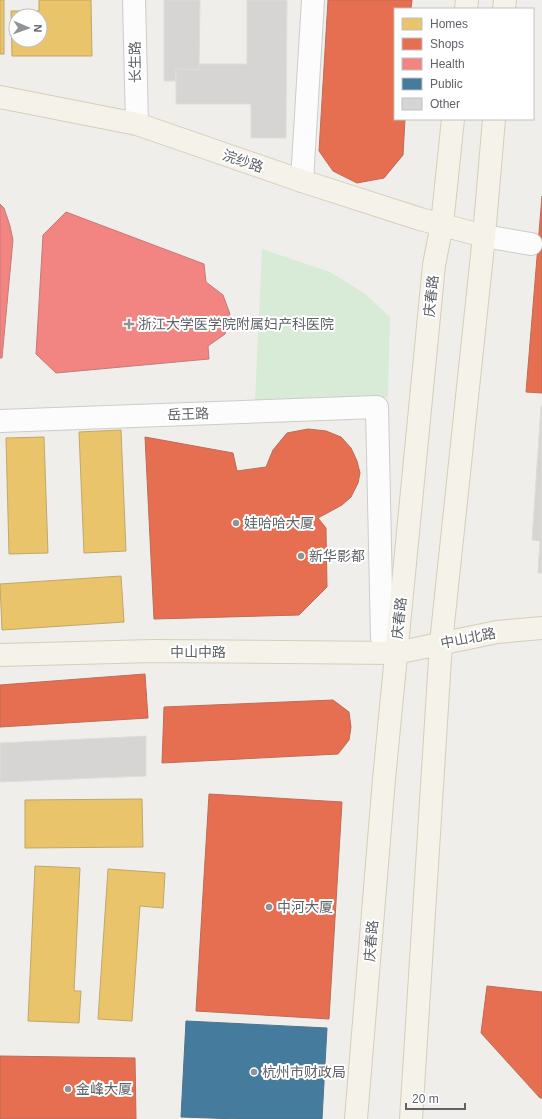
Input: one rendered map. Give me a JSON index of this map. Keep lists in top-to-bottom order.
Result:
{
  "streets": {
    "main road": [
      "浣纱路",
      "庆春路",
      "中山北路",
      "中山中路"
    ],
    "street": ["长生路", "岳王路"]
  },
  "crossings": [
    ["长生路", "浣纱路"],
    ["浣纱路", "庆春路"],
    ["庆春路", "岳王路"],
    ["庆春路", "中山北路"],
    ["庆春路", "中山中路"],
    ["岳王路", "中山北路"],
    ["岳王路", "中山中路"],
    ["中山北路", "中山中路"]
  ],
  "places": {
    "health": ["浙江大学医学院附属妇产科医院"],
    "other": [
      "娃哈哈大厦",
      "新华影都",
      "中河大厦",
      "杭州市财政局",
      "金峰大厦"
    ]
  },
  "legend": [
    "Homes",
    "Shops",
    "Health",
    "Public",
    "Other"
  ],
  "scale_bar": "20 m",
  "north": "right"
}
